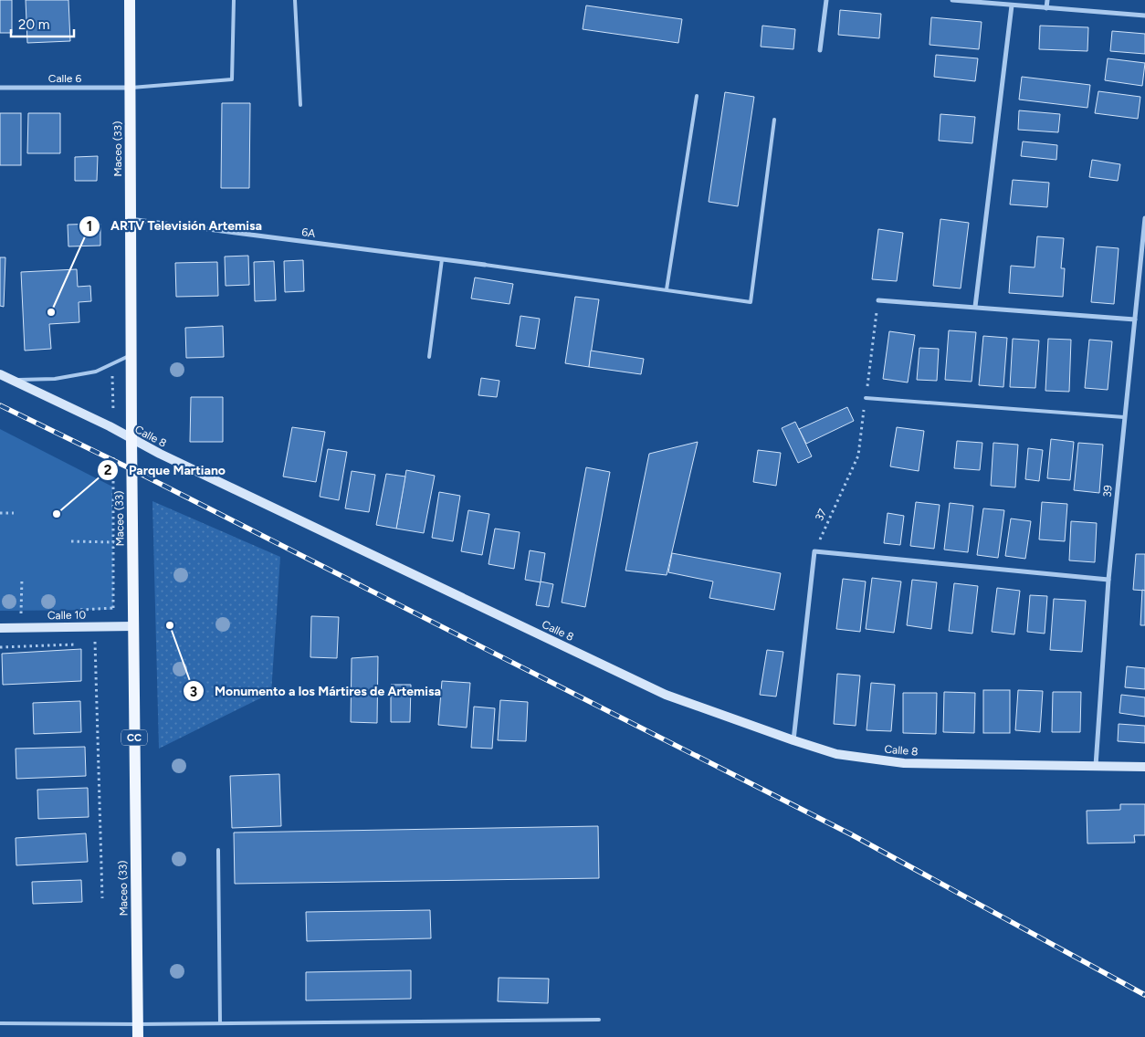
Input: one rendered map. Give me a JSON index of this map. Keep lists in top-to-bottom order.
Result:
{
  "streets": {
    "main road": ["Maceo (33)", "CC"],
    "street": [
      "Calle 6",
      "6A",
      "Calle 8",
      "39",
      "Calle 10"
    ],
    "path": ["37"]
  },
  "crossings": [
    ["Calle 6", "Maceo (33)"],
    ["Maceo (33)", "6A"],
    ["Maceo (33)", "Calle 8"],
    ["Maceo (33)", "Calle 10"],
    ["Calle 8", "39"]
  ],
  "places": ["ARTV Televisión Artemisa", "Parque Martiano", "Monumento a los Mártires de Artemisa"],
  "scale_bar": "20 m"
}
